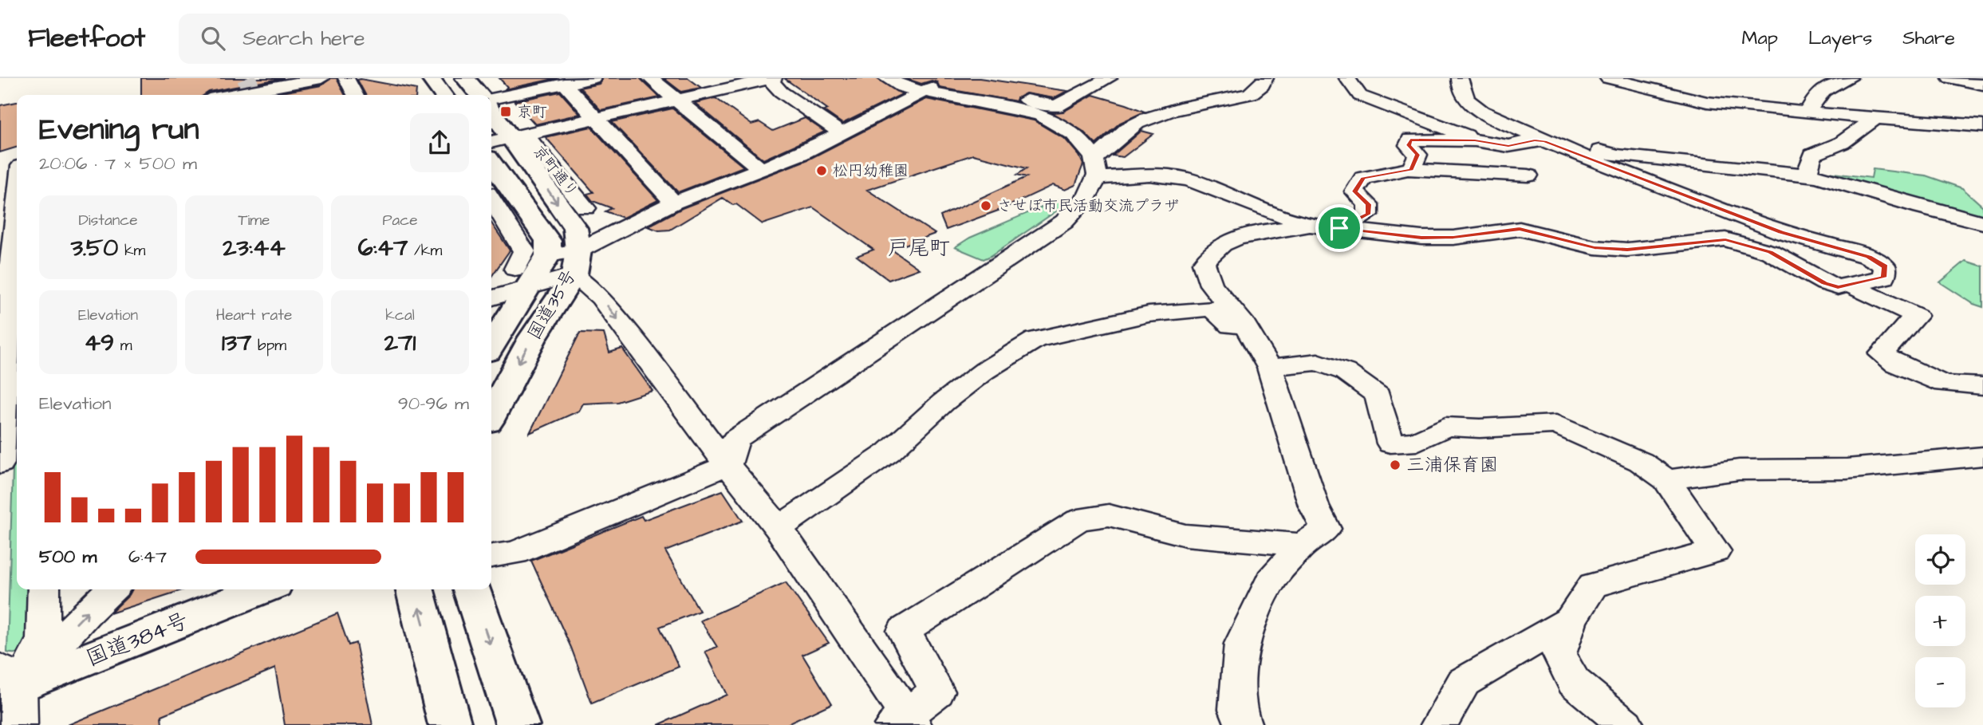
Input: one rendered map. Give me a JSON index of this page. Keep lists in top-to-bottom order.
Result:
{
  "streets": {
    "highway": ["国道35号", "国道384号"],
    "street": ["京町通り"]
  },
  "crossings": [
    ["京町通り", "国道35号"]
  ],
  "one_way": ["国道35号"],
  "districts": ["戸尾町"],
  "places": {
    "transit": ["京町"],
    "other": ["松円幼稚園", "させぼ市民活動交流プラザ", "三浦保育園"]
  },
  "page": {
    "header": "Fleetfoot",
    "search": "Search here",
    "nav": ["Map", "Layers", "Share"],
    "heading": ["Evening run", "20:06 · 7 × 500 m"],
    "stats": [
      ["Distance", "3.50 km"],
      ["Time", "23:44"],
      ["Pace", "6:47 /km"],
      ["Elevation", "49 m"],
      ["Heart rate", "137 bpm"],
      ["kcal", "271"]
    ],
    "chart": ["Elevation", "90–96 m"],
    "map_buttons": ["+", "−"],
    "list": [
      {
        "name": "500 m",
        "note": "6:47"
      }
    ]
  }
}
